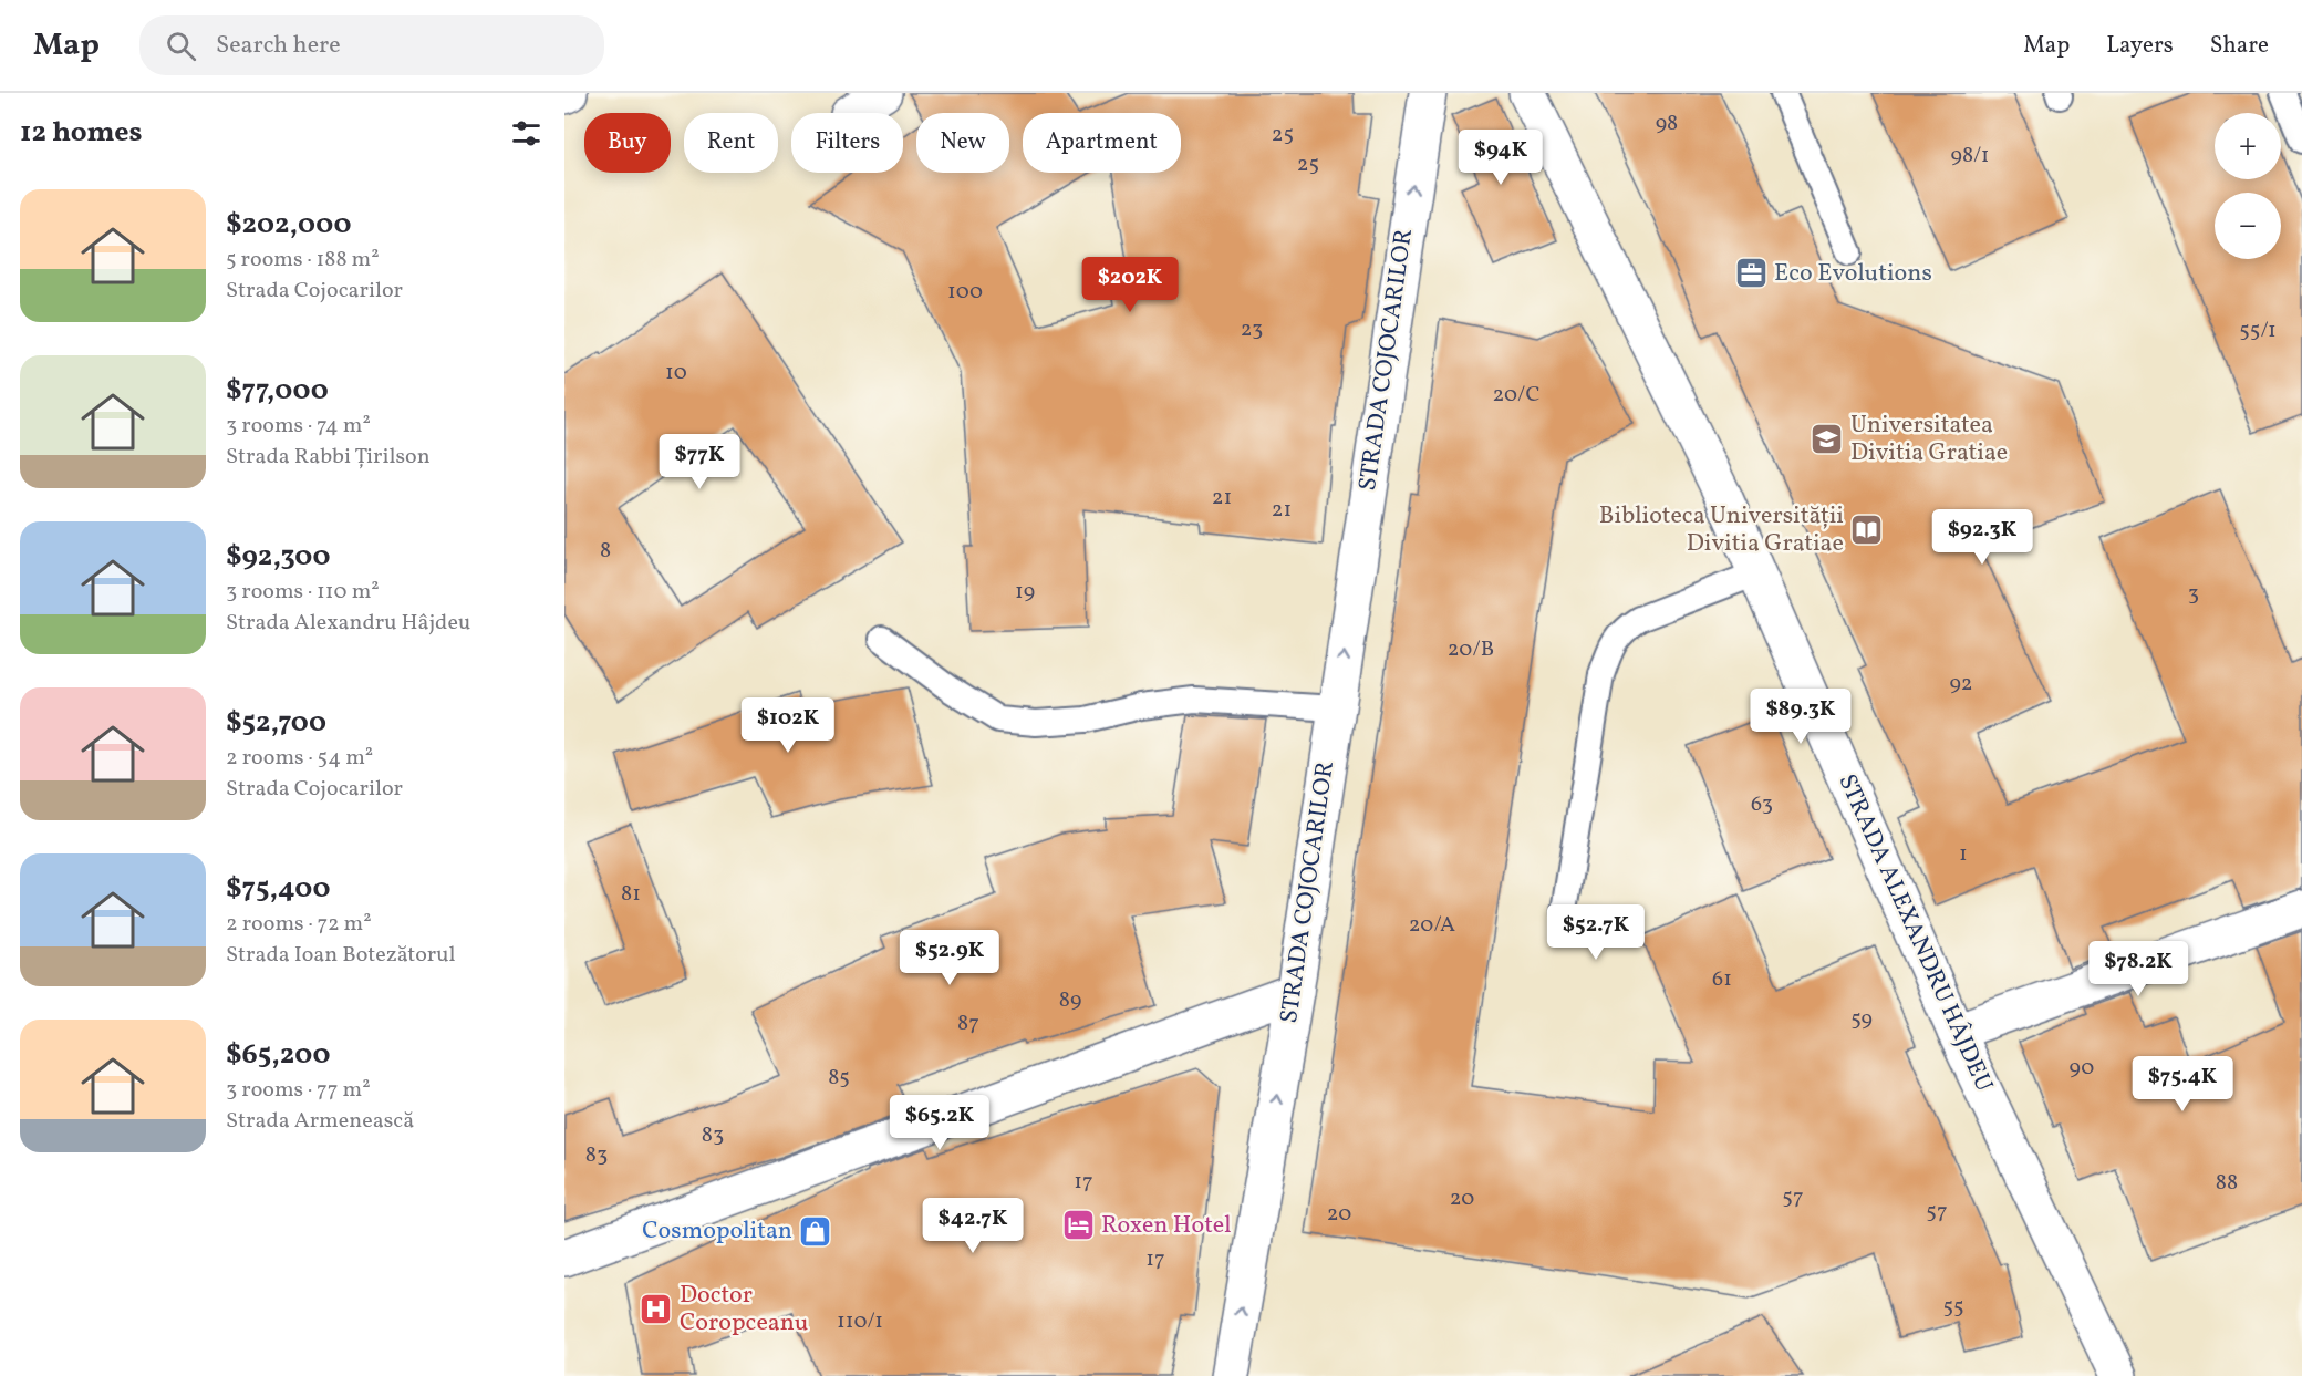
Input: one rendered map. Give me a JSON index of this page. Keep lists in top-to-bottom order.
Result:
{
  "streets": {
    "street": ["STRADA COJOCARILOR", "STRADA ALEXANDRU HÂJDEU"]
  },
  "one_way": ["STRADA COJOCARILOR"],
  "places": {
    "office": ["Eco Evolutions"],
    "school or university": ["Universitatea Divitia Gratiae"],
    "library": ["Biblioteca Universității Divitia Gratiae"],
    "hotel": ["Roxen Hotel"],
    "shop": ["Cosmopolitan"],
    "hospital": ["Doctor Coropceanu"]
  },
  "house_numbers": [
    "98",
    "25",
    "98/1",
    "25",
    "100",
    "23",
    "55/1",
    "10",
    "20/C",
    "21",
    "21",
    "8",
    "19",
    "3",
    "20/B",
    "92",
    "63",
    "1",
    "81",
    "20/A",
    "61",
    "89",
    "59",
    "87",
    "90",
    "85",
    "83",
    "83",
    "17",
    "88",
    "57",
    "20",
    "57",
    "20",
    "17",
    "55",
    "110/1"
  ],
  "page": {
    "header": "Map",
    "search": "Search here",
    "nav": ["Map", "Layers", "Share"],
    "heading": "12 homes",
    "map_buttons": ["+", "−"],
    "chip": [
      "Buy",
      "Rent",
      "Filters",
      "New",
      "Apartment"
    ],
    "price": [
      "$94K",
      "$202K",
      "$77K",
      "$92.3K",
      "$89.3K",
      "$102K",
      "$52.7K",
      "$52.9K",
      "$78.2K",
      "$75.4K",
      "$65.2K",
      "$42.7K"
    ],
    "list": [
      {
        "name": "$202,000",
        "note": "5 rooms · 188 m² · Strada Cojocarilor"
      },
      {
        "name": "$77,000",
        "note": "3 rooms · 74 m² · Strada Rabbi Țirilson"
      },
      {
        "name": "$92,300",
        "note": "3 rooms · 110 m² · Strada Alexandru Hâjdeu"
      },
      {
        "name": "$52,700",
        "note": "2 rooms · 54 m² · Strada Cojocarilor"
      },
      {
        "name": "$75,400",
        "note": "2 rooms · 72 m² · Strada Ioan Botezătorul"
      },
      {
        "name": "$65,200",
        "note": "3 rooms · 77 m² · Strada Armenească"
      }
    ]
  }
}
